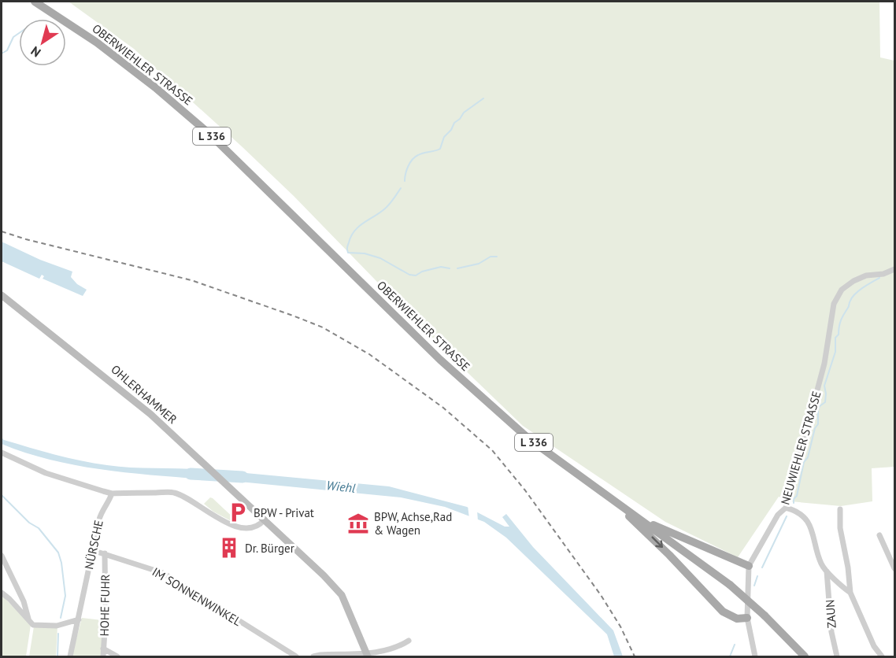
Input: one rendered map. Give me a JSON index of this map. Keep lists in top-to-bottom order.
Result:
{
  "streets": {
    "main road": ["OBERWIEHLER STRASSE", "L 336"],
    "street": [
      "OHLERHAMMER",
      "NEUWIEHLER STRASSE",
      "NÜRSCHE",
      "IM SONNENWINKEL",
      "HOHE FUHR",
      "ZAUN"
    ]
  },
  "crossings": [
    ["OBERWIEHLER STRASSE", "L 336"],
    ["L 336", "NEUWIEHLER STRASSE"],
    ["NEUWIEHLER STRASSE", "ZAUN"],
    ["NÜRSCHE", "IM SONNENWINKEL"],
    ["IM SONNENWINKEL", "HOHE FUHR"]
  ],
  "water": ["Wiehl"],
  "places": {
    "parking": ["BPW - Privat"],
    "museum": ["BPW, Achse,Rad & Wagen"],
    "building": ["Dr. Bürger"]
  },
  "north": "bottom left"
}
